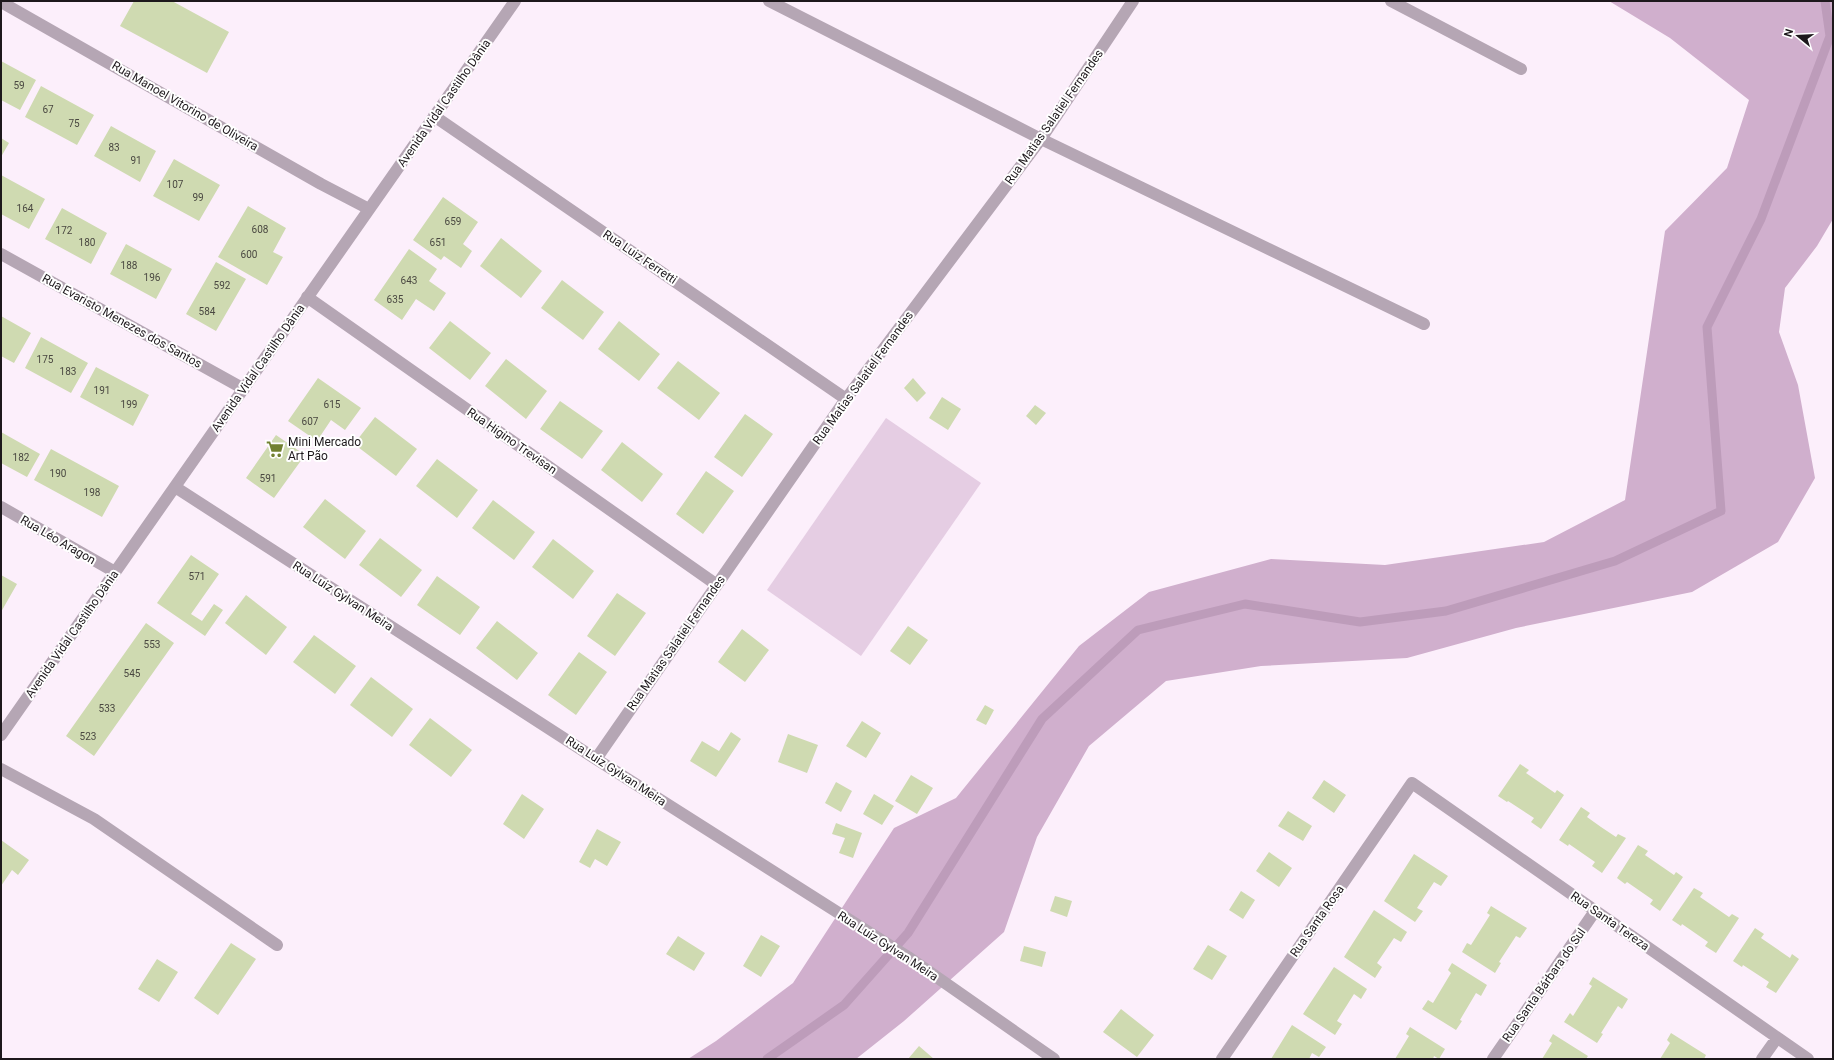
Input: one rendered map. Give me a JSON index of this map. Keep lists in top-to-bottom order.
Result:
{
  "streets": {
    "street": [
      "Avenida Vidal Castilho Dânia",
      "Rua Manoel Vitorino de Oliveira",
      "Rua Matias Salatiel Fernandes",
      "Rua Luiz Ferretti",
      "Rua Evaristo Menezes dos Santos",
      "Rua Higino Trevisan",
      "Rua Léo Aragon",
      "Rua Luiz Gylvan Meira",
      "Rua Santa Rosa",
      "Rua Santa Tereza",
      "Rua Santa Bárbara do Sul"
    ]
  },
  "crossings": [
    ["Avenida Vidal Castilho Dânia", "Rua Manoel Vitorino de Oliveira"],
    ["Avenida Vidal Castilho Dânia", "Rua Luiz Ferretti"],
    ["Avenida Vidal Castilho Dânia", "Rua Evaristo Menezes dos Santos"],
    ["Avenida Vidal Castilho Dânia", "Rua Higino Trevisan"],
    ["Avenida Vidal Castilho Dânia", "Rua Léo Aragon"],
    ["Avenida Vidal Castilho Dânia", "Rua Luiz Gylvan Meira"],
    ["Rua Matias Salatiel Fernandes", "Rua Luiz Ferretti"],
    ["Rua Matias Salatiel Fernandes", "Rua Higino Trevisan"],
    ["Rua Matias Salatiel Fernandes", "Rua Luiz Gylvan Meira"],
    ["Rua Santa Rosa", "Rua Santa Tereza"],
    ["Rua Santa Tereza", "Rua Santa Bárbara do Sul"]
  ],
  "places": {
    "supermarket": ["Mini Mercado Art Pão"]
  },
  "house_numbers": [
    "59",
    "67",
    "75",
    "83",
    "91",
    "107",
    "99",
    "164",
    "659",
    "608",
    "172",
    "180",
    "651",
    "600",
    "188",
    "196",
    "643",
    "592",
    "635",
    "584",
    "175",
    "183",
    "191",
    "199",
    "615",
    "607",
    "182",
    "190",
    "591",
    "198",
    "571",
    "553",
    "545",
    "533",
    "523"
  ],
  "north": "left"
}
